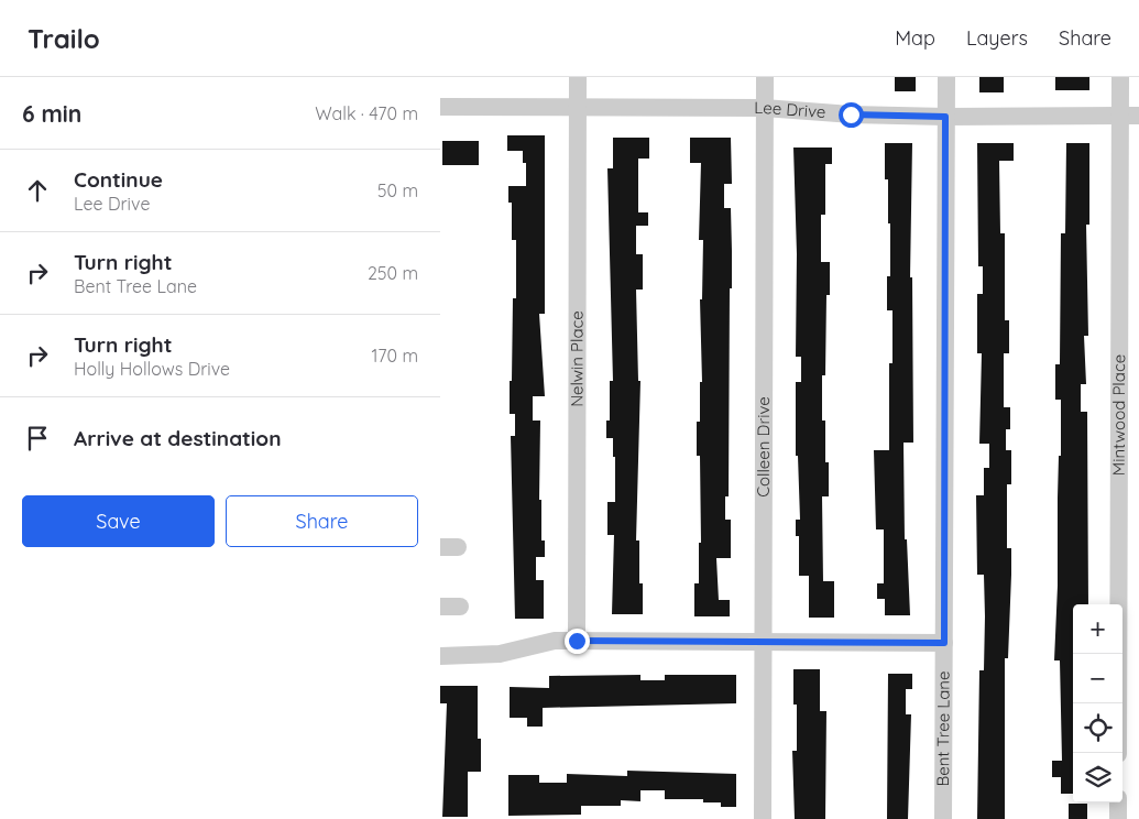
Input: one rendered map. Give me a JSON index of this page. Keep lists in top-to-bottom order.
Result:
{
  "streets": {
    "street": [
      "Lee Drive",
      "Nelwin Place",
      "Mintwood Place",
      "Colleen Drive",
      "Bent Tree Lane"
    ]
  },
  "crossings": [
    ["Lee Drive", "Nelwin Place"],
    ["Lee Drive", "Mintwood Place"],
    ["Lee Drive", "Colleen Drive"],
    ["Lee Drive", "Bent Tree Lane"]
  ],
  "page": {
    "header": "Trailo",
    "nav": ["Map", "Layers", "Share"],
    "heading": ["6 min", "Walk · 470 m"],
    "list": [
      ["Continue", "Lee Drive", "50 m"],
      ["Turn right", "Bent Tree Lane", "250 m"],
      ["Turn right", "Holly Hollows Drive", "170 m"],
      "Arrive at destination"
    ],
    "buttons": ["Save", "Share"],
    "map_buttons": ["+", "−"]
  }
}
